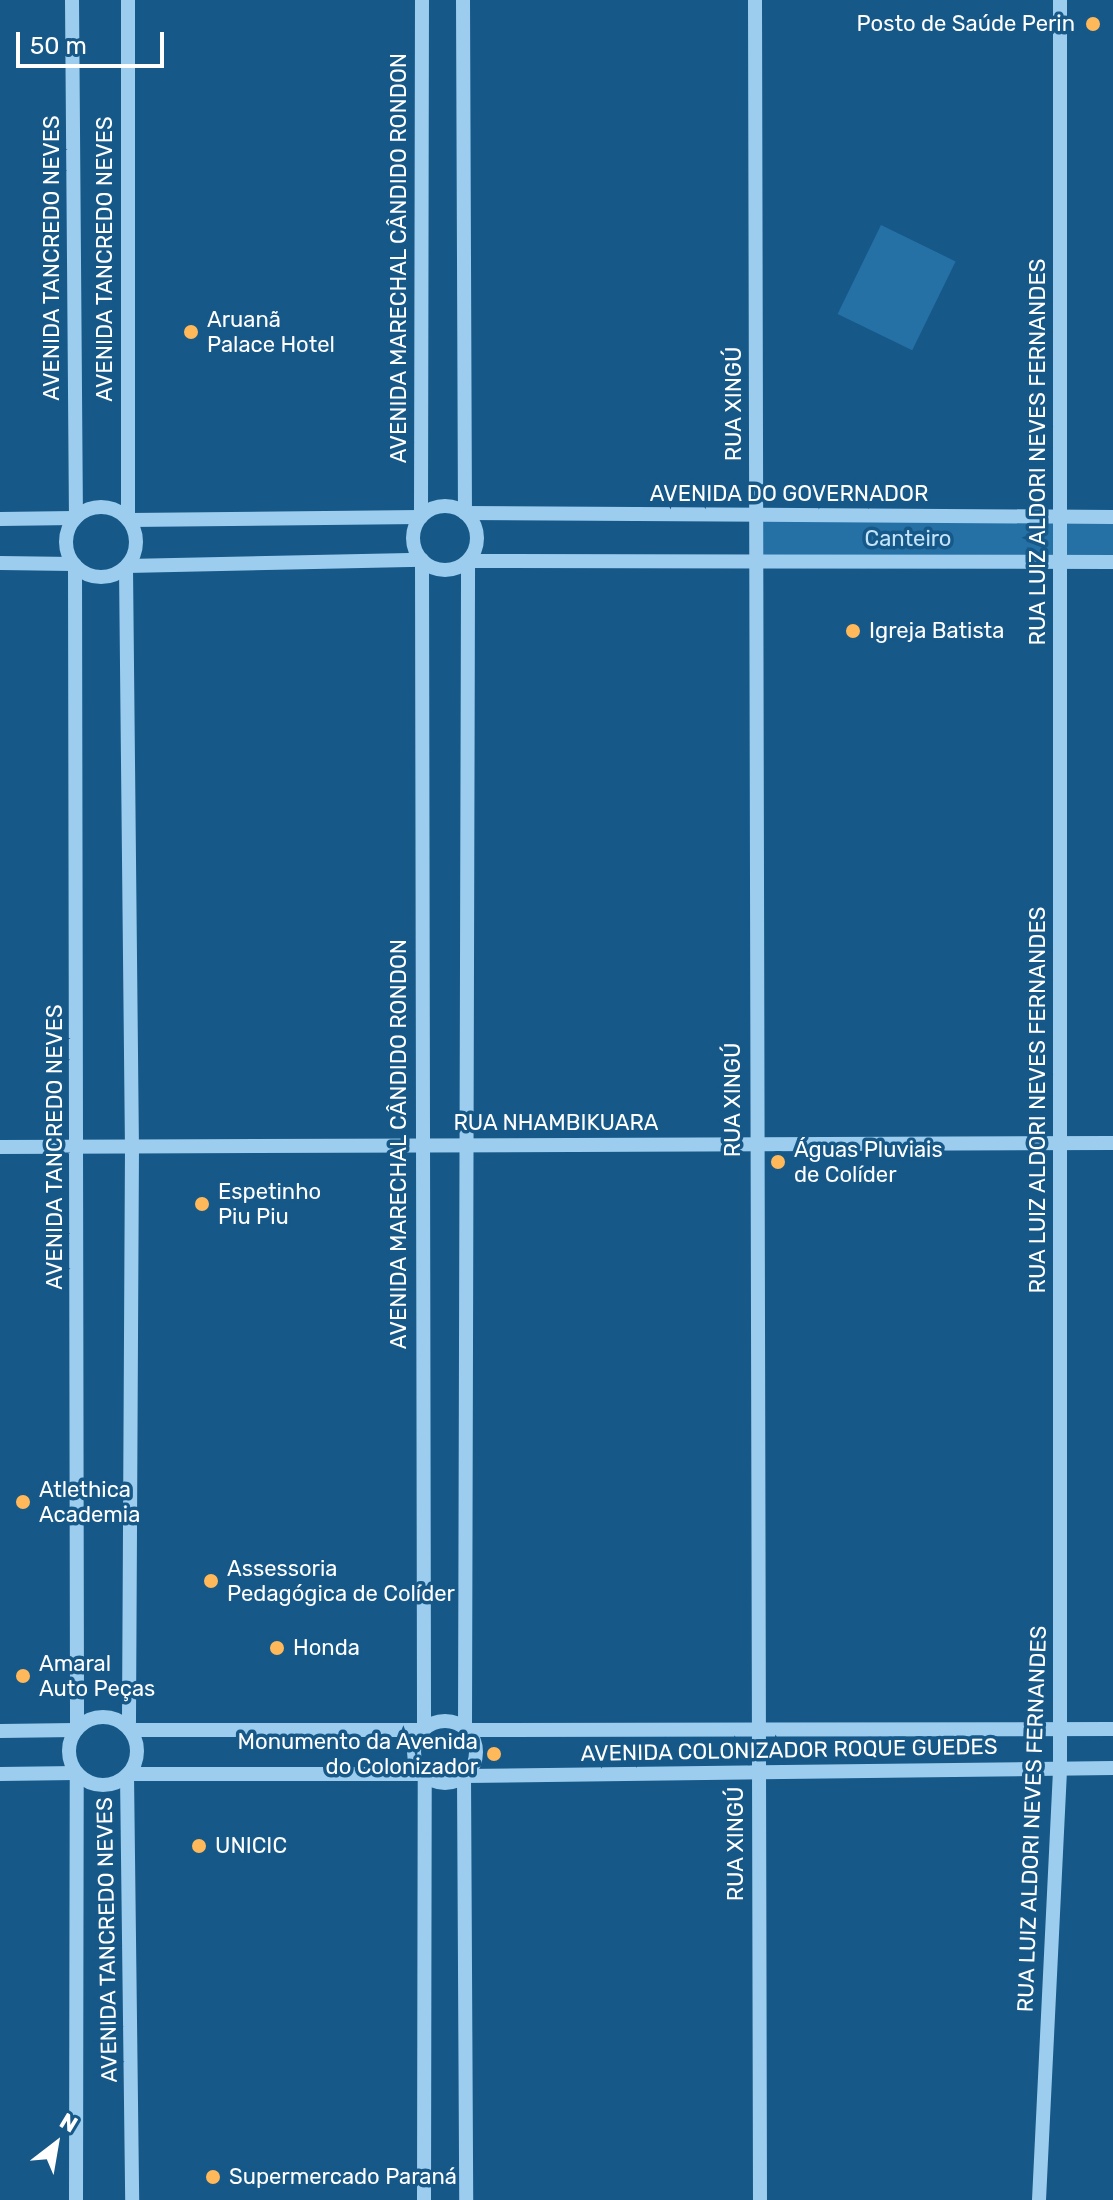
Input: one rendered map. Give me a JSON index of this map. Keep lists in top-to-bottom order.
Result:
{
  "streets": {
    "street": [
      "AVENIDA TANCREDO NEVES",
      "AVENIDA MARECHAL CÂNDIDO RONDON",
      "RUA XINGÚ",
      "RUA LUIZ ALDORI NEVES FERNANDES",
      "AVENIDA DO GOVERNADOR",
      "RUA NHAMBIKUARA",
      "AVENIDA COLONIZADOR ROQUE GUEDES"
    ]
  },
  "crossings": [
    ["AVENIDA TANCREDO NEVES", "RUA NHAMBIKUARA"],
    ["AVENIDA MARECHAL CÂNDIDO RONDON", "AVENIDA DO GOVERNADOR"],
    ["AVENIDA MARECHAL CÂNDIDO RONDON", "RUA NHAMBIKUARA"],
    ["AVENIDA MARECHAL CÂNDIDO RONDON", "AVENIDA COLONIZADOR ROQUE GUEDES"],
    ["RUA XINGÚ", "AVENIDA DO GOVERNADOR"],
    ["RUA XINGÚ", "RUA NHAMBIKUARA"],
    ["RUA XINGÚ", "AVENIDA COLONIZADOR ROQUE GUEDES"],
    ["RUA LUIZ ALDORI NEVES FERNANDES", "AVENIDA DO GOVERNADOR"],
    ["RUA LUIZ ALDORI NEVES FERNANDES", "RUA NHAMBIKUARA"],
    ["RUA LUIZ ALDORI NEVES FERNANDES", "AVENIDA COLONIZADOR ROQUE GUEDES"]
  ],
  "parks": ["Canteiro"],
  "places": [
    "Posto de Saúde Perin",
    "Aruanã Palace Hotel",
    "Igreja Batista",
    "Águas Pluviais de Colíder",
    "Espetinho Piu Piu",
    "Atlethica Academia",
    "Assessoria Pedagógica de Colíder",
    "Honda",
    "Amaral Auto Peças",
    "Monumento da Avenida do Colonizador",
    "UNICIC",
    "Supermercado Paraná"
  ],
  "scale_bar": "50 m",
  "north": "top right"
}
